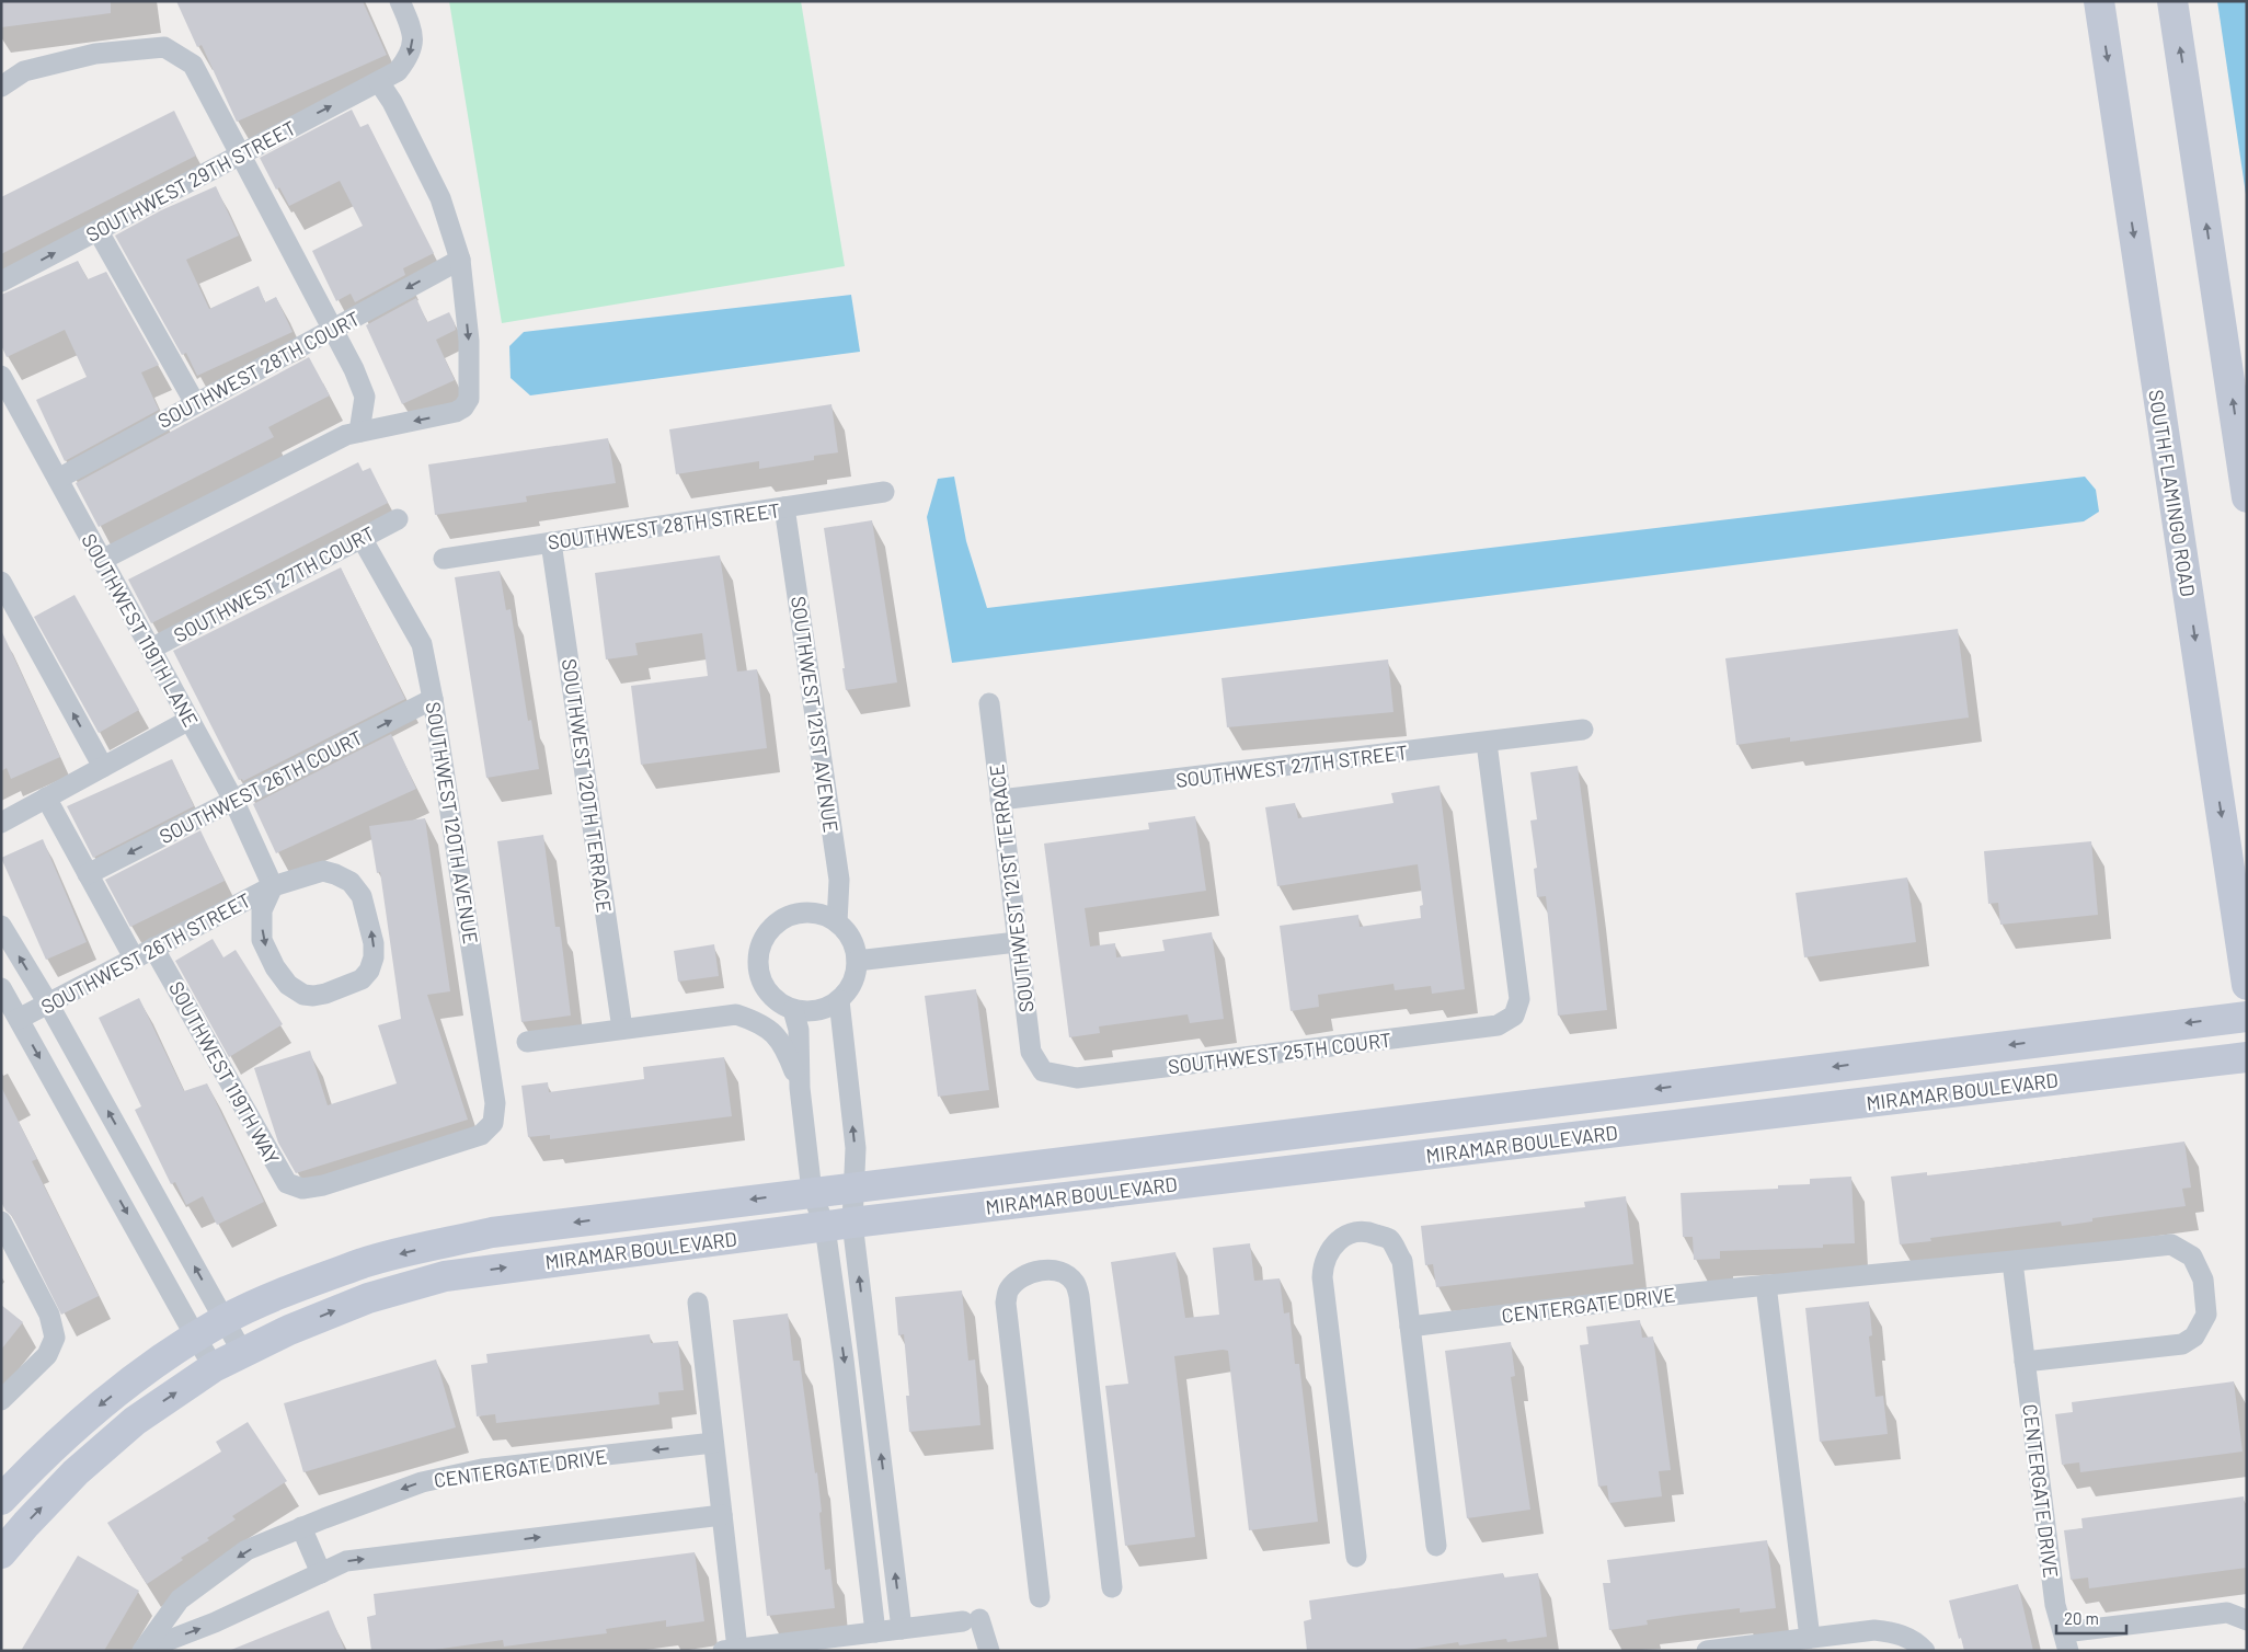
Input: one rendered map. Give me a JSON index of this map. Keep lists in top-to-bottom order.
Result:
{
  "streets": {
    "street": [
      "SOUTHWEST 29TH STREET",
      "SOUTHWEST 28TH COURT",
      "SOUTH FLAMINGO ROAD",
      "SOUTHWEST 28TH STREET",
      "SOUTHWEST 27TH COURT",
      "SOUTHWEST 119TH LANE",
      "SOUTHWEST 121ST AVENUE",
      "SOUTHWEST 27TH STREET",
      "SOUTHWEST 120TH TERRACE",
      "SOUTHWEST 26TH COURT",
      "SOUTHWEST 120TH AVENUE",
      "SOUTHWEST 121ST TERRACE",
      "SOUTHWEST 26TH STREET",
      "SOUTHWEST 25TH COURT",
      "SOUTHWEST 119TH WAY",
      "MIRAMAR BOULEVARD",
      "CENTERGATE DRIVE"
    ]
  },
  "crossings": [
    ["SOUTHWEST 28TH COURT", "SOUTHWEST 119TH LANE"],
    ["SOUTHWEST 28TH STREET", "SOUTHWEST 121ST AVENUE"],
    ["SOUTHWEST 28TH STREET", "SOUTHWEST 120TH TERRACE"],
    ["SOUTHWEST 27TH COURT", "SOUTHWEST 119TH LANE"],
    ["SOUTHWEST 27TH COURT", "SOUTHWEST 120TH AVENUE"],
    ["SOUTHWEST 119TH LANE", "SOUTHWEST 26TH COURT"],
    ["SOUTHWEST 119TH LANE", "SOUTHWEST 26TH STREET"],
    ["SOUTHWEST 27TH STREET", "SOUTHWEST 121ST TERRACE"],
    ["SOUTHWEST 27TH STREET", "SOUTHWEST 25TH COURT"],
    ["SOUTHWEST 26TH COURT", "SOUTHWEST 120TH AVENUE"],
    ["SOUTHWEST 120TH AVENUE", "SOUTHWEST 119TH WAY"],
    ["SOUTHWEST 121ST TERRACE", "SOUTHWEST 25TH COURT"],
    ["SOUTHWEST 26TH STREET", "SOUTHWEST 119TH WAY"]
  ],
  "one_way": ["SOUTHWEST 29TH STREET"],
  "scale_bar": "20 m"
}
